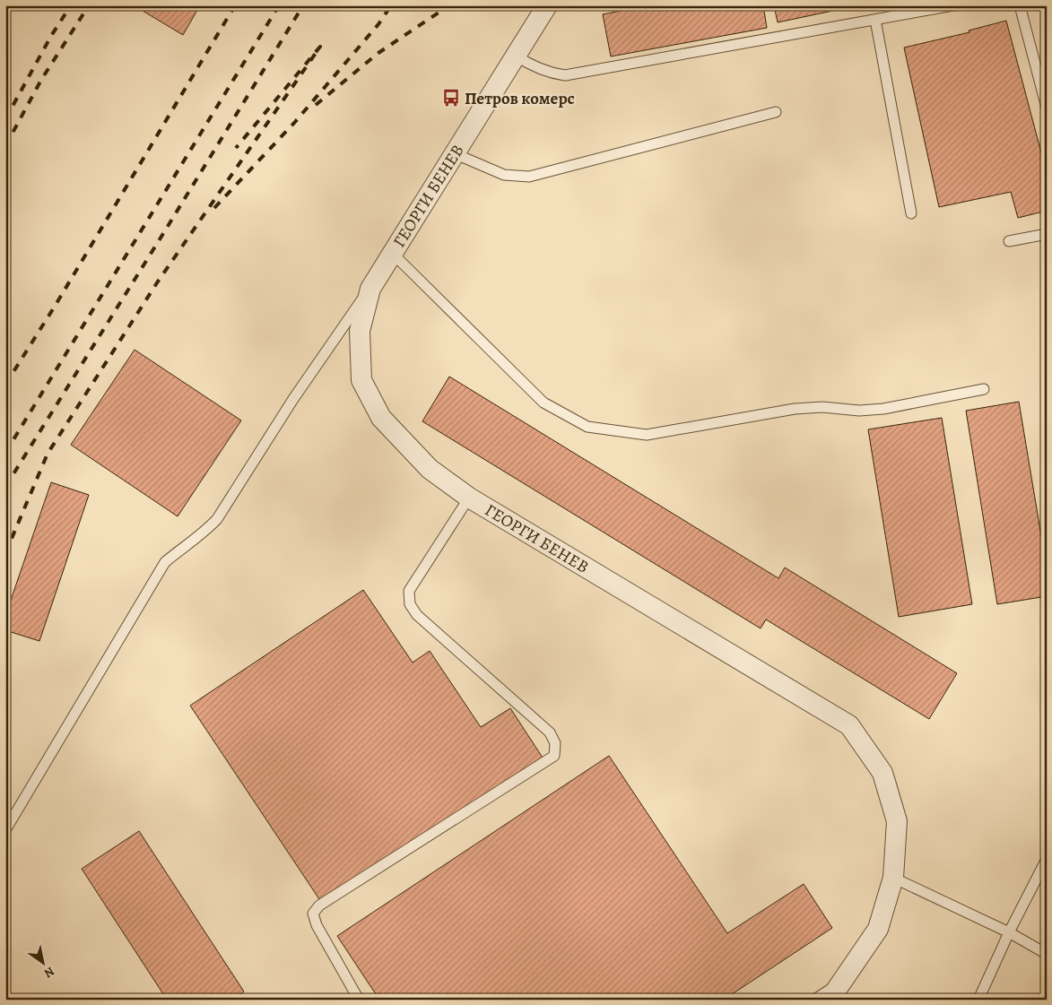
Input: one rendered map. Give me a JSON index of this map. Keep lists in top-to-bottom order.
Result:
{
  "streets": {
    "street": ["ГЕОРГИ БЕНЕВ"]
  },
  "places": {
    "bus stop": ["Петров комерс"]
  },
  "north": "bottom right"
}
